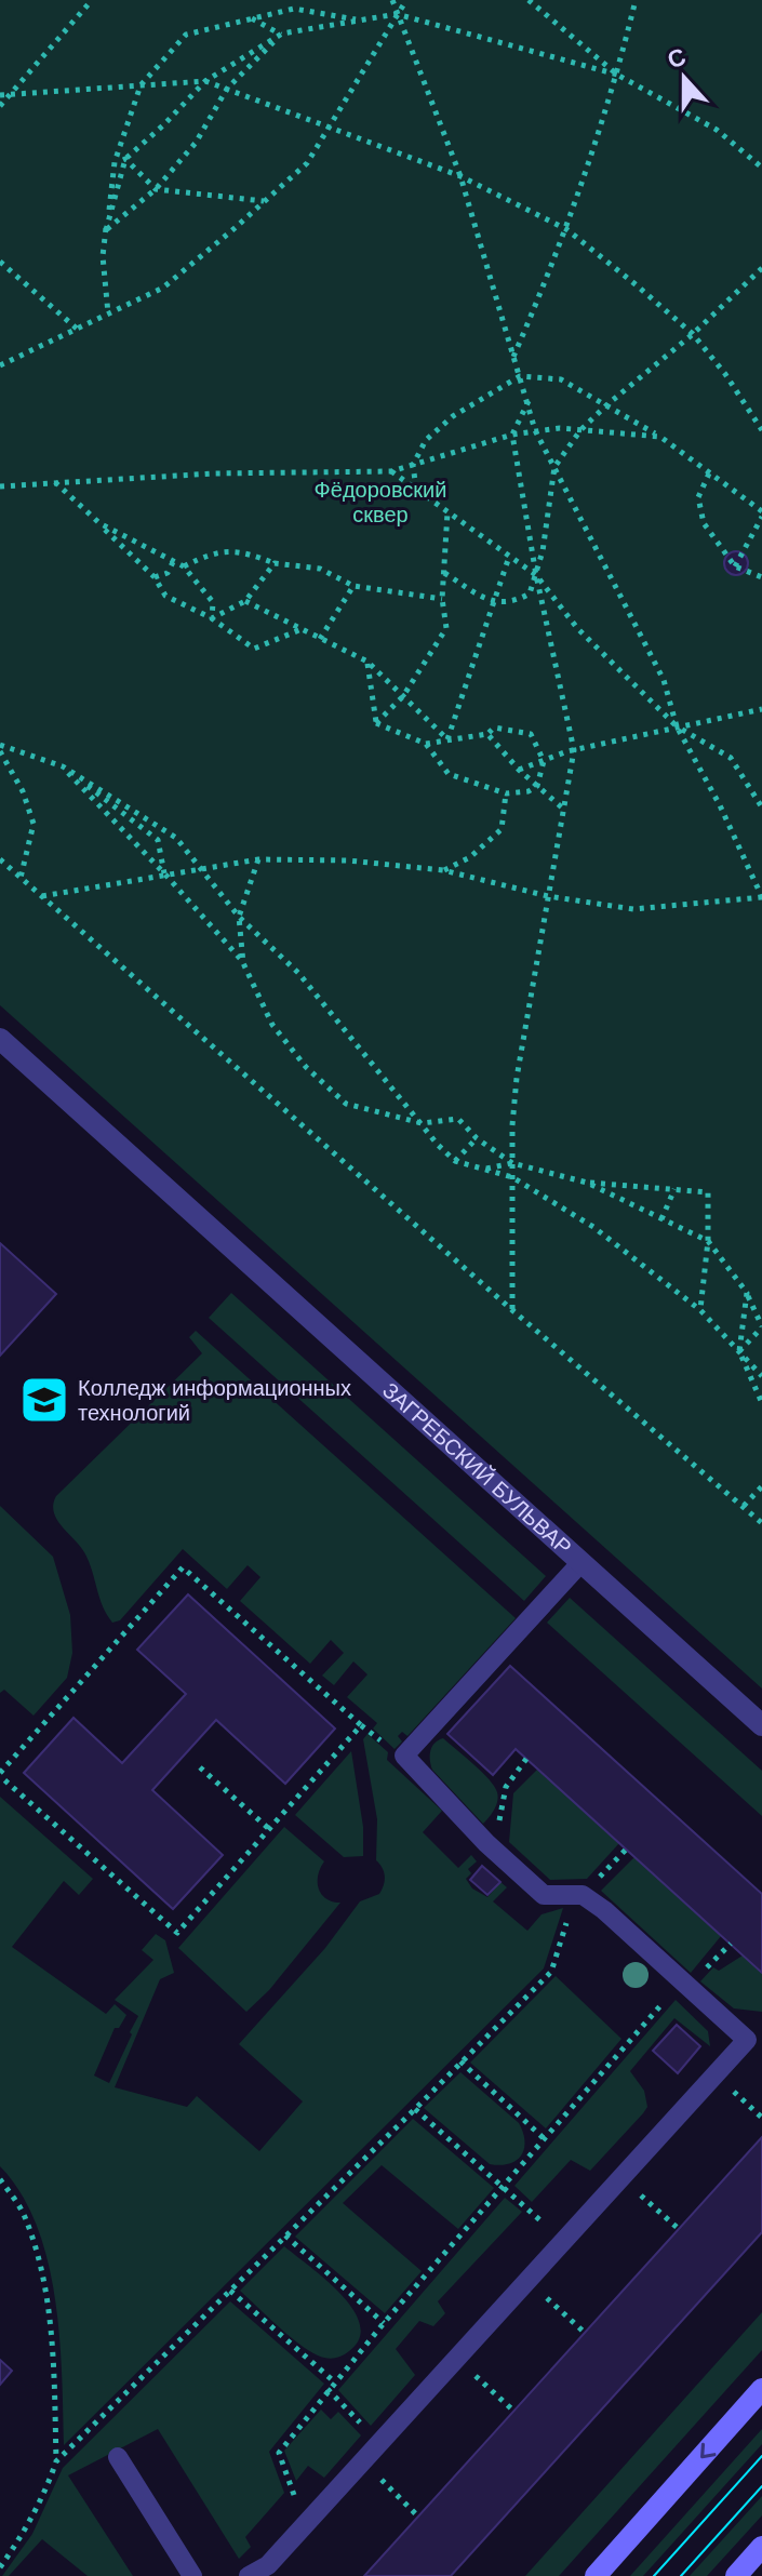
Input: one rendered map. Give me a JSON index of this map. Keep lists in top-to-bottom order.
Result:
{
  "streets": {
    "street": ["ЗАГРЕБСКИЙ БУЛЬВАР"]
  },
  "parks": ["Фёдоровский сквер"],
  "places": {
    "school or university": ["Колледж информационных технологий"]
  },
  "north": "top"
}
